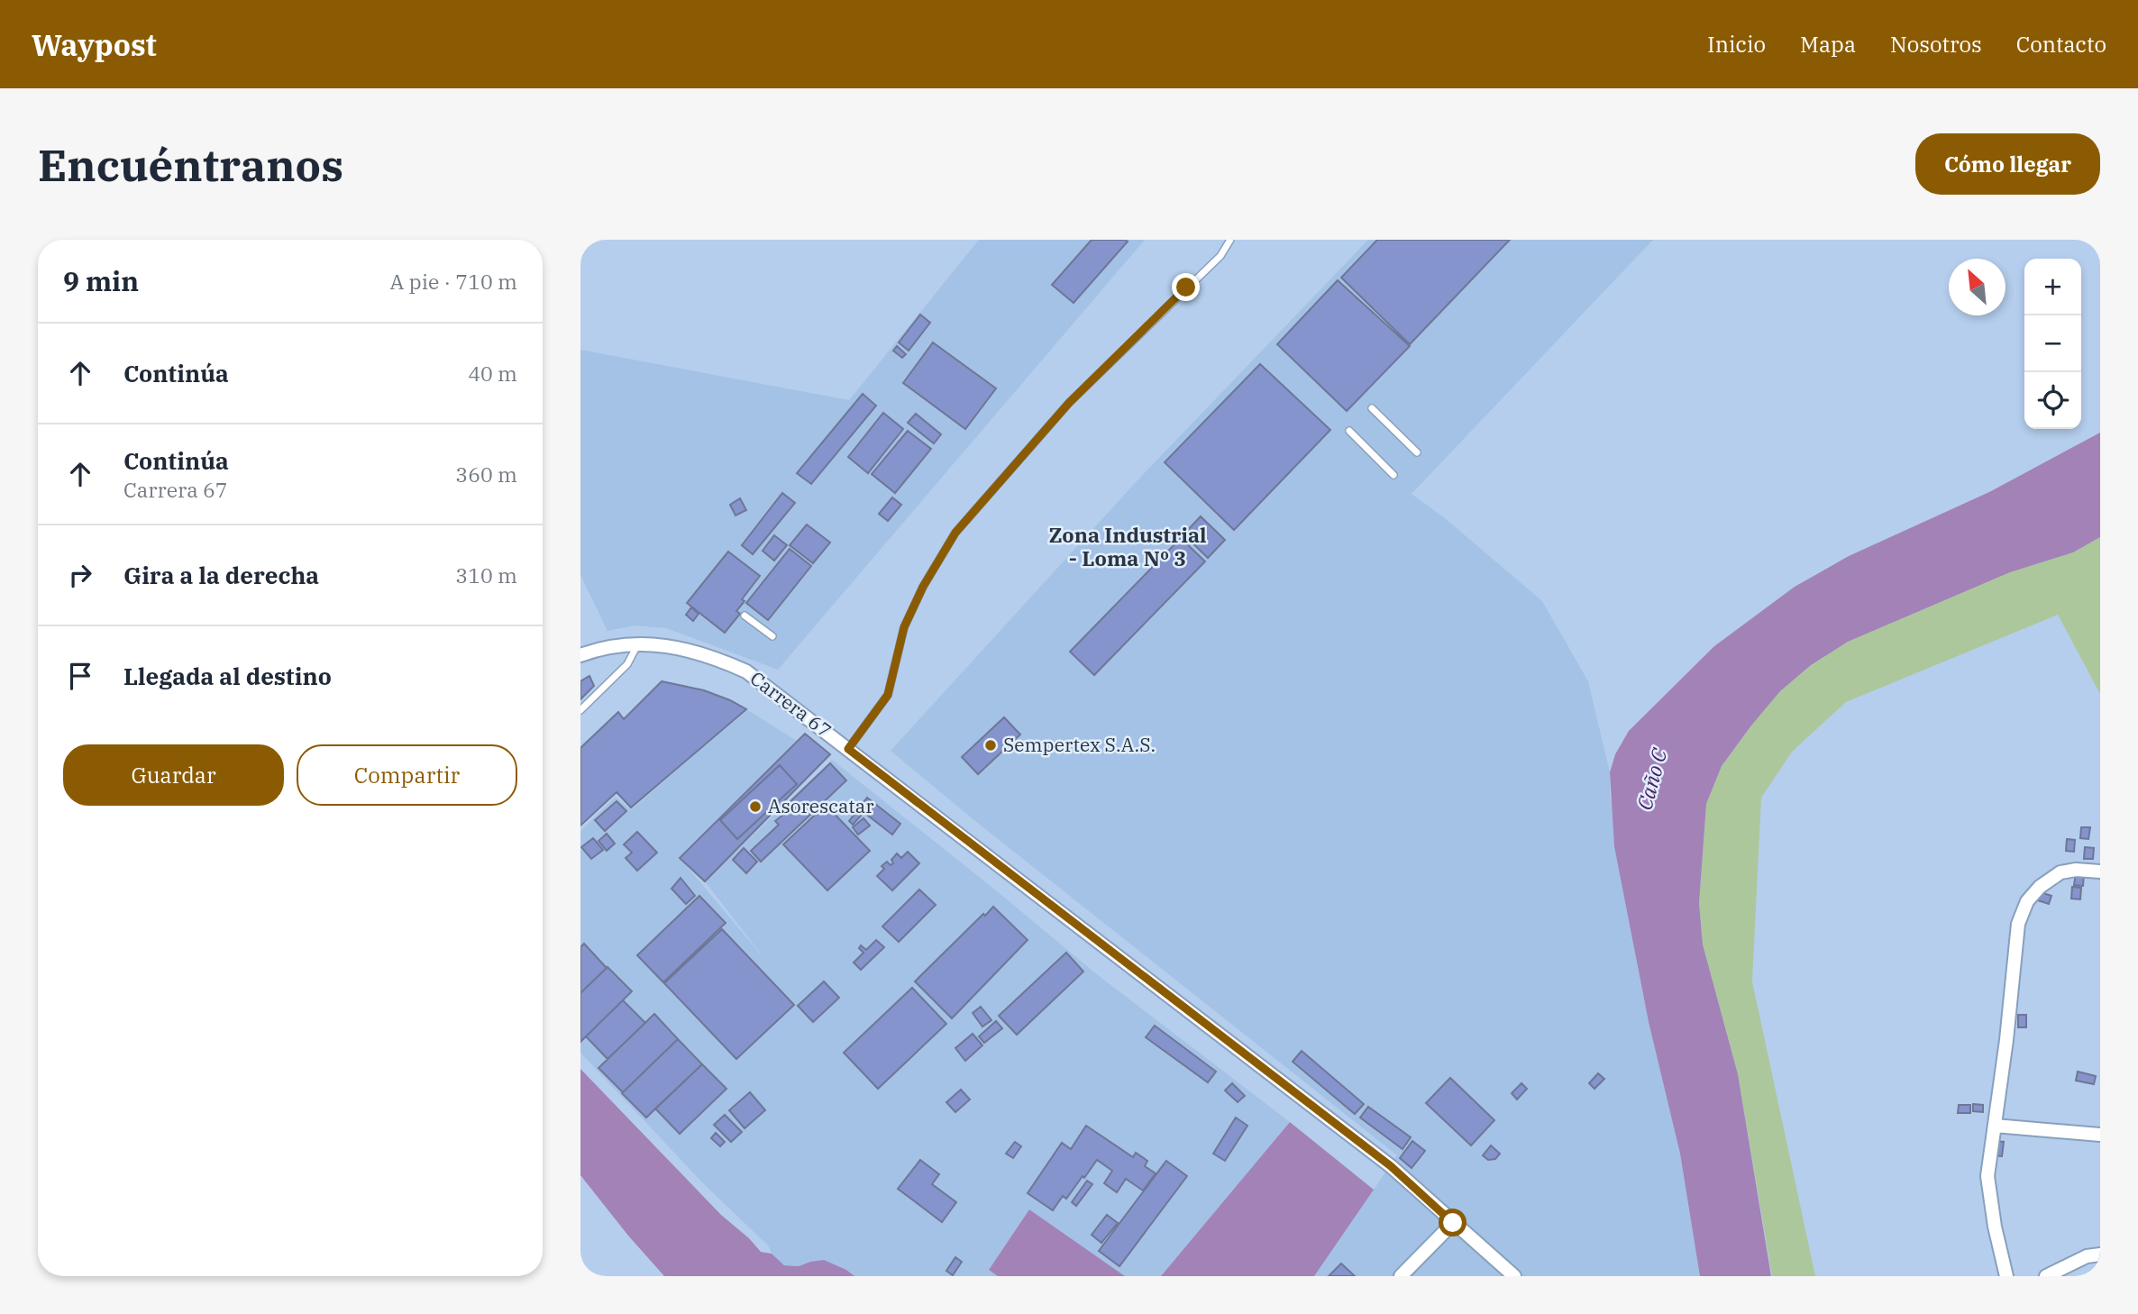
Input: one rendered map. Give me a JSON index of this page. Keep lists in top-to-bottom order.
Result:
{
  "streets": {
    "street": ["Carrera 67"]
  },
  "districts": ["Zona Industrial - Loma Nº 3"],
  "water": ["Caño C"],
  "places": ["Sempertex S.A.S.", "Asorescatar"],
  "north": "top left",
  "page": {
    "header": "Waypost",
    "nav": [
      "Inicio",
      "Mapa",
      "Nosotros",
      "Contacto"
    ],
    "buttons": [
      "Cómo llegar",
      ["Guardar", "Compartir"]
    ],
    "title": "Encuéntranos",
    "heading": ["9 min", "A pie · 710 m"],
    "map_buttons": ["+", "−"],
    "list": [
      ["Continúa", "40 m"],
      ["Continúa", "Carrera 67", "360 m"],
      ["Gira a la derecha", "310 m"],
      "Llegada al destino"
    ]
  }
}
